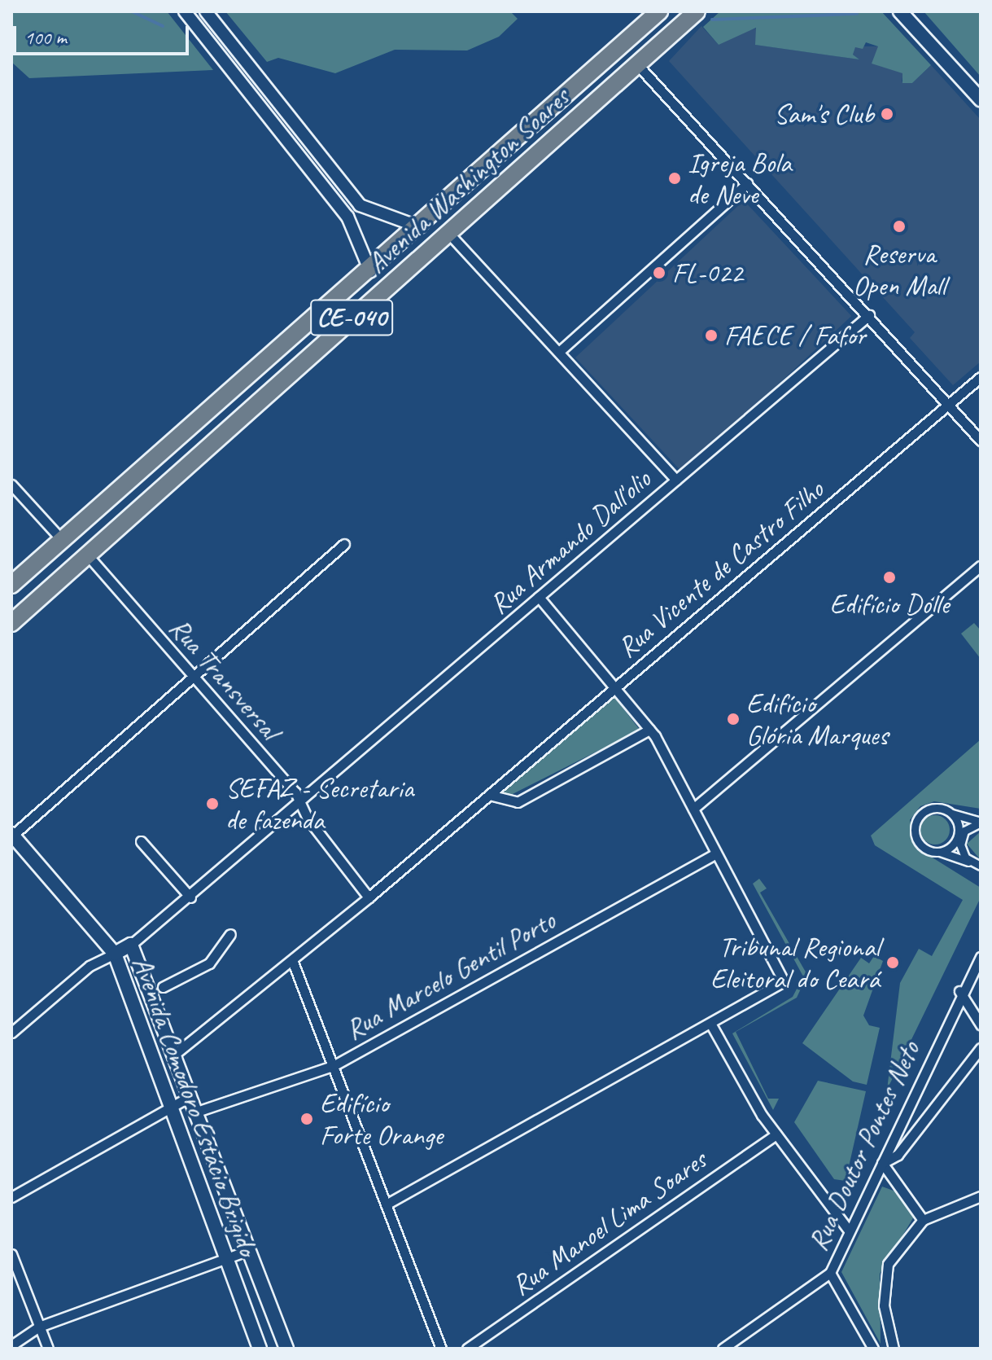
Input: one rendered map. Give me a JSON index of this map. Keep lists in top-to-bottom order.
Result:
{
  "streets": {
    "highway": ["Avenida Washington Soares", "CE-040"],
    "main road": ["Avenida Comodoro Estácio Brigido"],
    "street": [
      "Rua Armando Dall'olio",
      "Rua Vicente de Castro Filho",
      "Rua Transversal",
      "Rua Marcelo Gentil Porto",
      "Rua Doutor Pontes Neto",
      "Rua Manoel Lima Soares"
    ]
  },
  "crossings": [
    ["Avenida Washington Soares", "Rua Transversal"],
    ["Rua Armando Dall'olio", "Rua Transversal"],
    ["Rua Armando Dall'olio", "Avenida Comodoro Estácio Brigido"],
    ["Rua Vicente de Castro Filho", "Rua Transversal"],
    ["Rua Vicente de Castro Filho", "Avenida Comodoro Estácio Brigido"],
    ["Rua Marcelo Gentil Porto", "Avenida Comodoro Estácio Brigido"]
  ],
  "places": [
    "Sam's Club",
    "Igreja Bola de Neve",
    "Reserva Open Mall",
    "FL-022",
    "FAECE / Fafor",
    "Edifício Dolle",
    "Edifício Glória Marques",
    "SEFAZ - Secretaria de fazenda",
    "Tribunal Regional Eleitoral do Ceará",
    "Edifício Forte Orange"
  ],
  "scale_bar": "100 m"
}
